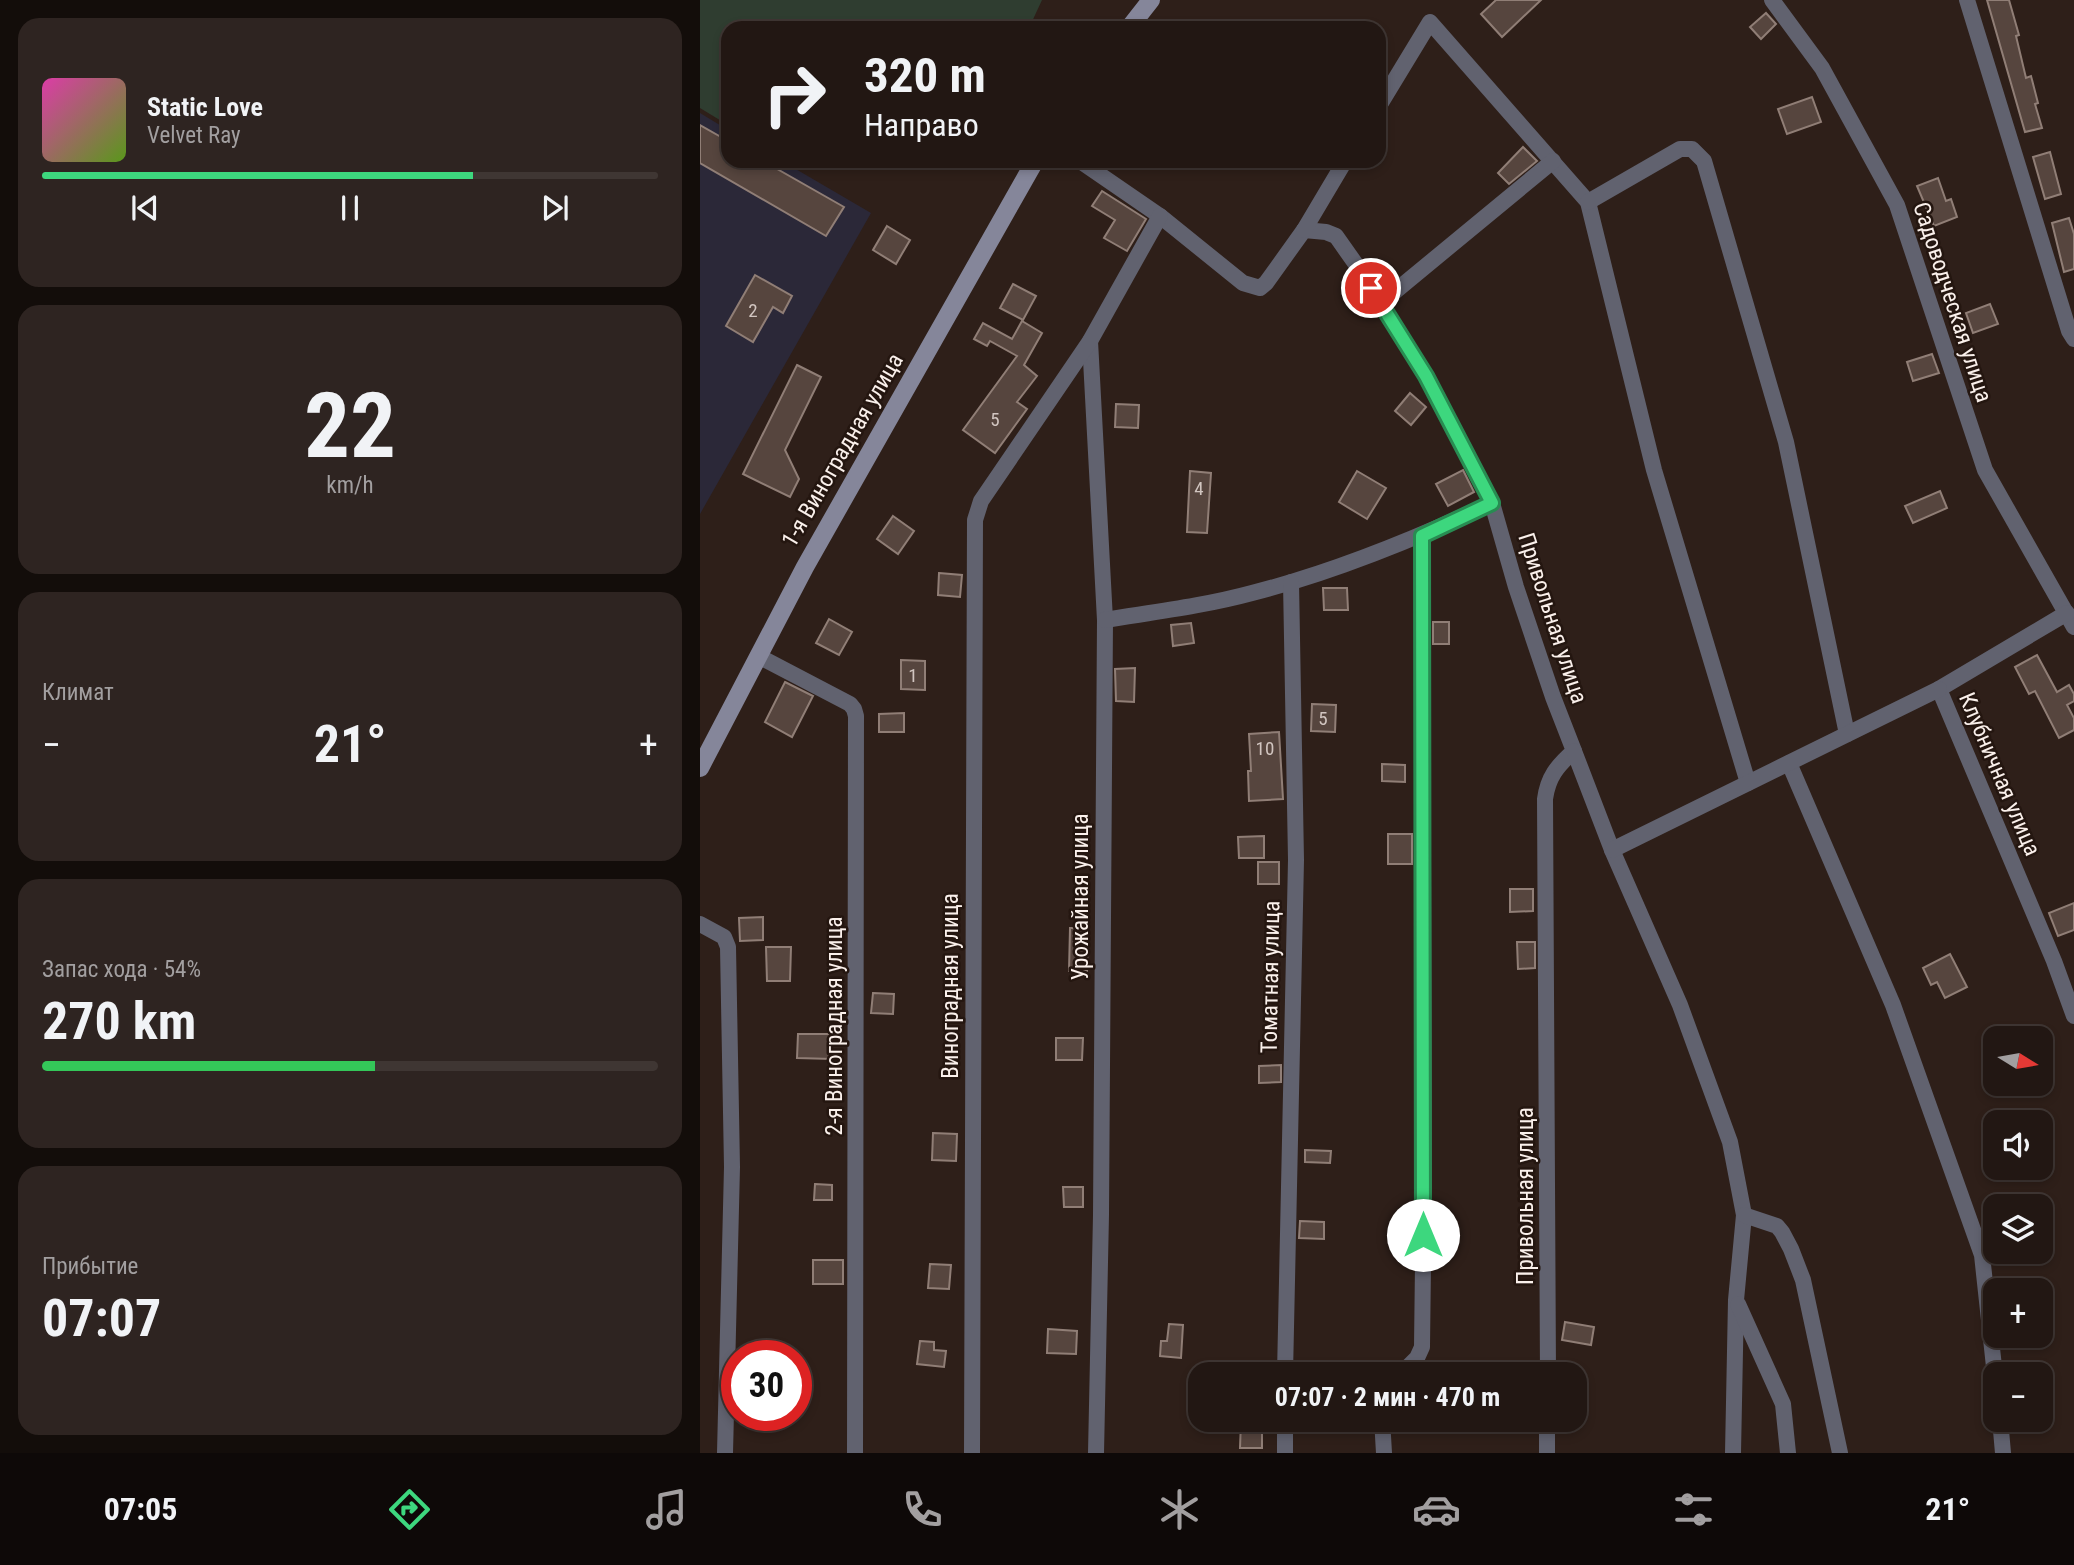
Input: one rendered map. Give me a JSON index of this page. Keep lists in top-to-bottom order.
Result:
{
  "streets": {
    "main road": ["1-я Виноградная улица"],
    "street": [
      "Садоводческая улица",
      "Привольная улица",
      "Клубничная улица",
      "Урожайная улица",
      "Томатная улица",
      "Виноградная улица",
      "2-я Виноградная улица"
    ]
  },
  "crossings": [
    ["Садоводческая улица", "Клубничная улица"],
    ["1-я Виноградная улица", "2-я Виноградная улица"],
    ["Урожайная улица", "Виноградная улица"]
  ],
  "house_numbers": [
    "2",
    "5",
    "4",
    "1",
    "5",
    "10"
  ],
  "north": "right",
  "page": {
    "turn": ["320 m", "Направо"],
    "song": ["Static Love", "Velvet Ray"],
    "tile": [
      ["22", "km/h"],
      "Климат",
      ["Запас хода · 54%", "270 km"],
      ["Прибытие", "07:07"]
    ],
    "heat": ["−", "21°", "+"],
    "map_buttons": ["+", "−"],
    "limit": "30",
    "trip": "07:07 · 2 мин · 470 m",
    "tabs": ["07:05", "21°"]
  }
}
